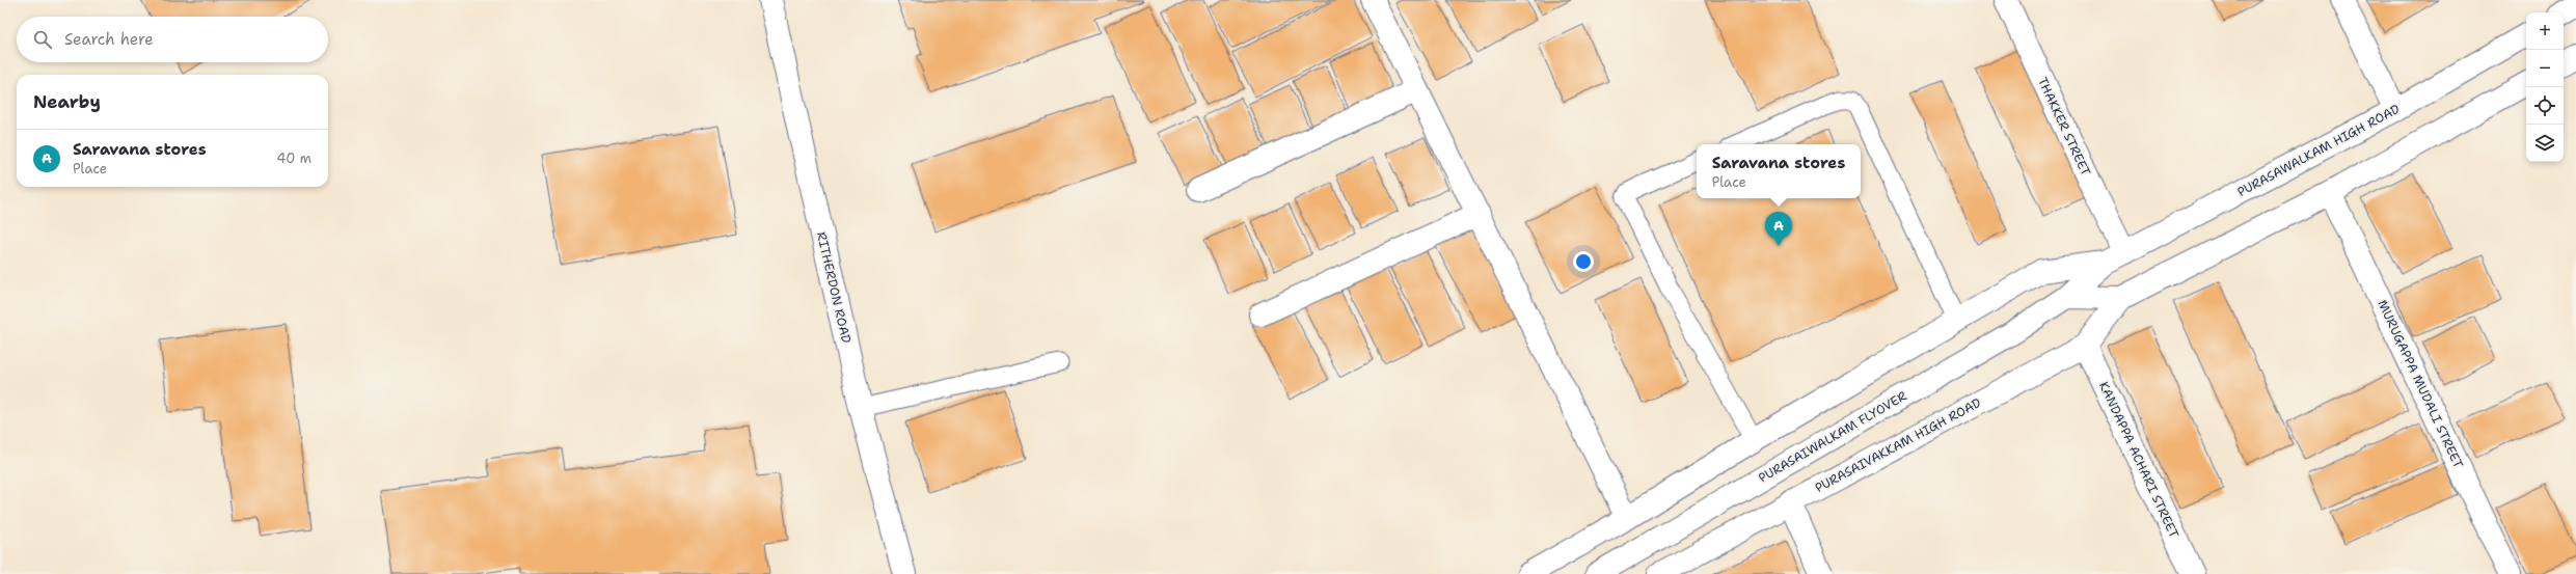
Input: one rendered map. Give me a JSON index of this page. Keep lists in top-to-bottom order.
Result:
{
  "streets": {
    "street": [
      "THAKKER STREET",
      "PURASAWALKAM HIGH ROAD",
      "RITHERDON ROAD",
      "MURUGAPPA MUDALI STREET",
      "PURASAIWALKAM FLYOVER",
      "PURASAIVAKKAM HIGH ROAD",
      "KANDAPPA ACHARI STREET"
    ]
  },
  "crossings": [
    ["THAKKER STREET", "PURASAWALKAM HIGH ROAD"],
    ["PURASAWALKAM HIGH ROAD", "PURASAIWALKAM FLYOVER"],
    ["PURASAIVAKKAM HIGH ROAD", "KANDAPPA ACHARI STREET"]
  ],
  "page": {
    "map_buttons": ["+", "−"],
    "search": "Search here",
    "heading": "Nearby",
    "list": [
      {
        "mark": "A",
        "name": "Saravana stores",
        "note": "Place",
        "value": "40 m"
      }
    ],
    "popup": ["Saravana stores", "Place"],
    "pins": "A"
  }
}
